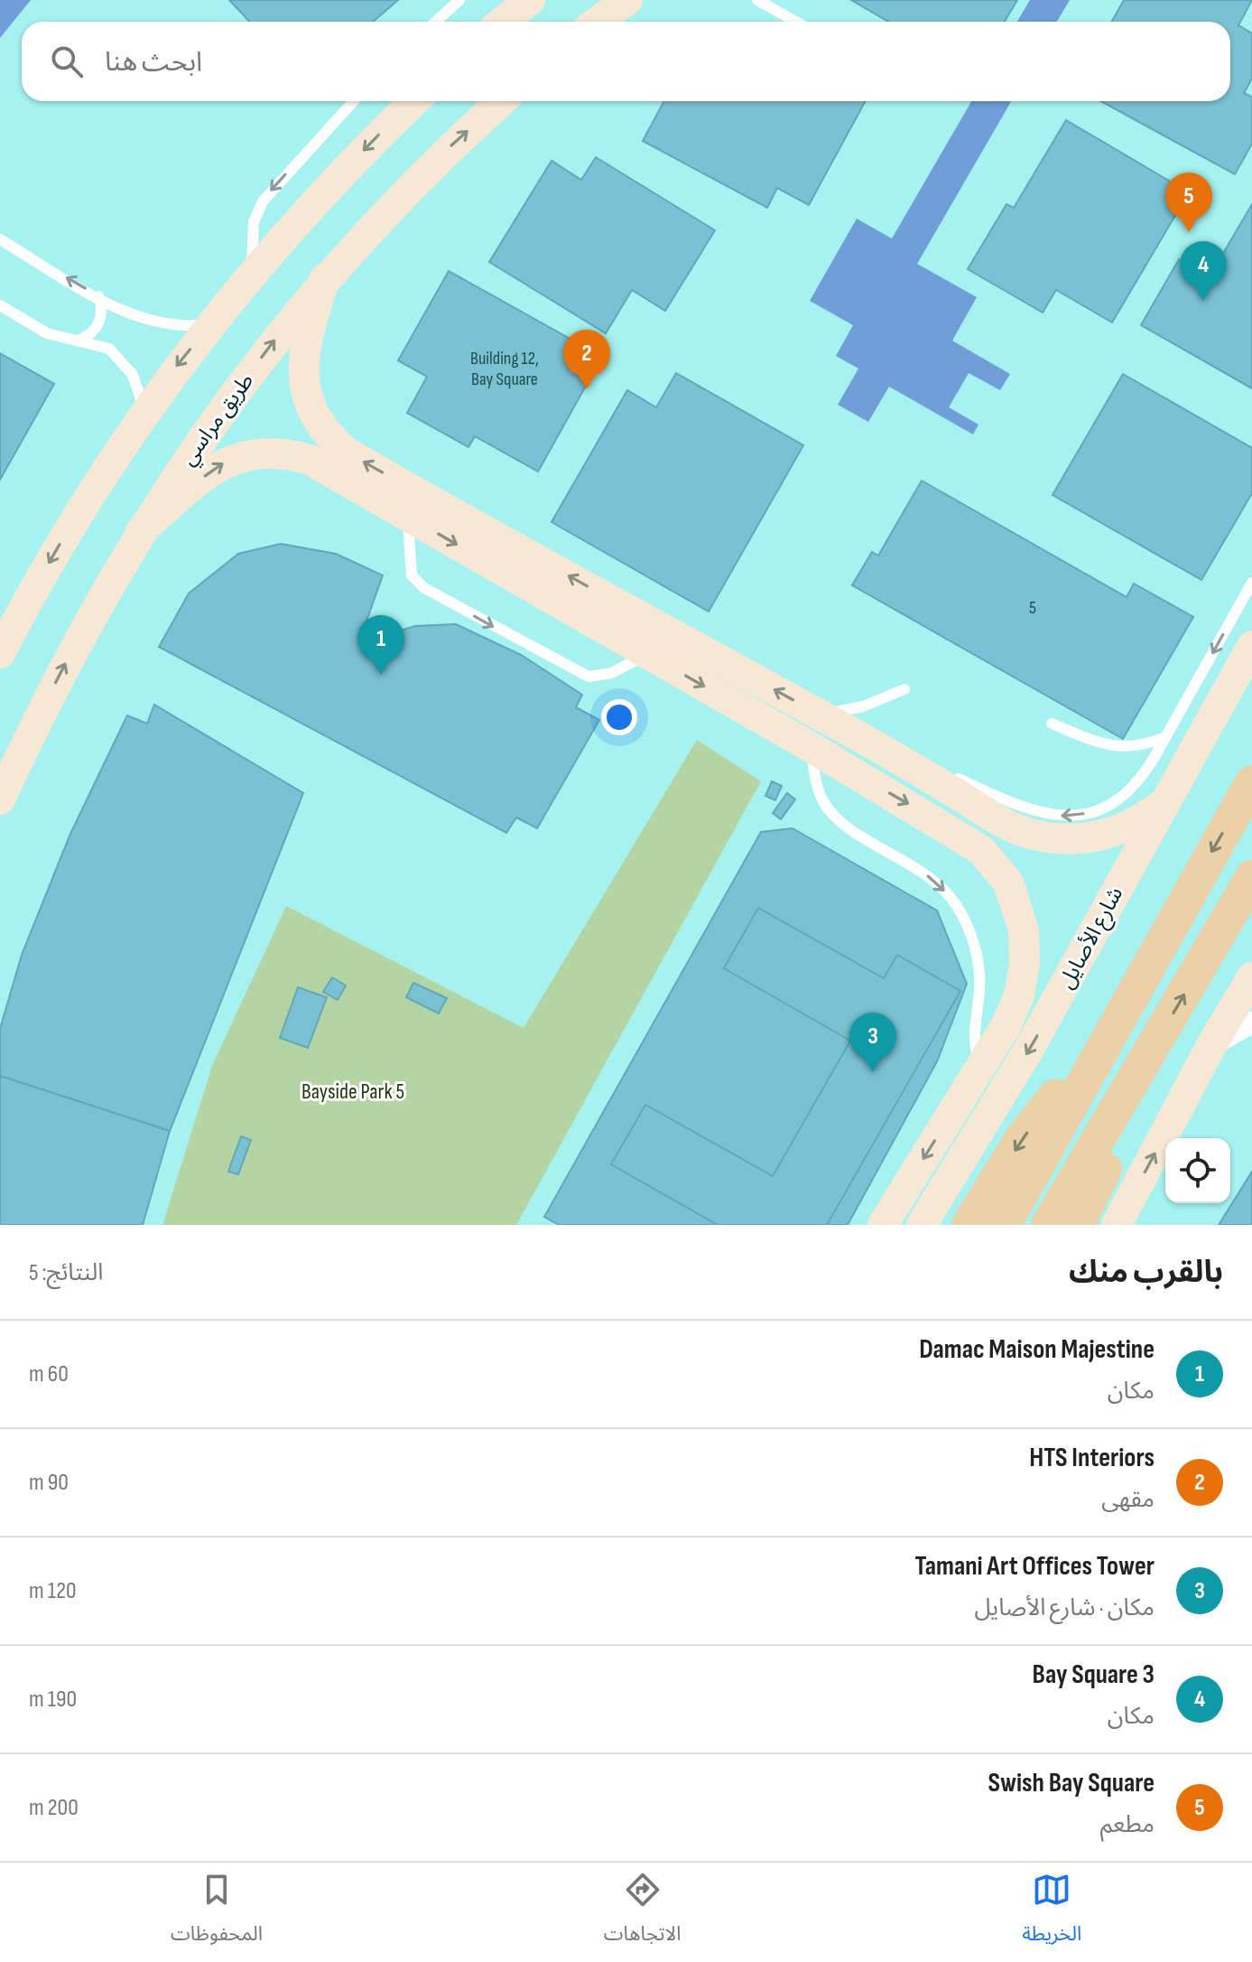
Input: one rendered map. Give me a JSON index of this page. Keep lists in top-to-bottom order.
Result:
{
  "streets": {
    "street": ["طريق مراسي", "شارع الأصايل"]
  },
  "parks": ["Bayside Park 5"],
  "house_numbers": ["Building 12, Bay Square", "5"],
  "page": {
    "search": "ابحث هنا",
    "pins": [
      "5",
      "4",
      "2",
      "1",
      "3"
    ],
    "heading": ["بالقرب منك", "النتائج: 5"],
    "list": [
      {
        "mark": "1",
        "name": "Damac Maison Majestine",
        "note": "مكان",
        "value": "60 m"
      },
      {
        "mark": "2",
        "name": "HTS Interiors",
        "note": "مقهى",
        "value": "90 m"
      },
      {
        "mark": "3",
        "name": "Tamani Art Offices Tower",
        "note": "مكان · شارع الأصايل",
        "value": "120 m"
      },
      {
        "mark": "4",
        "name": "Bay Square 3",
        "note": "مكان",
        "value": "190 m"
      },
      {
        "mark": "5",
        "name": "Swish Bay Square",
        "note": "مطعم",
        "value": "200 m"
      }
    ],
    "nav": ["الخريطة", "الاتجاهات", "المحفوظات"]
  }
}
